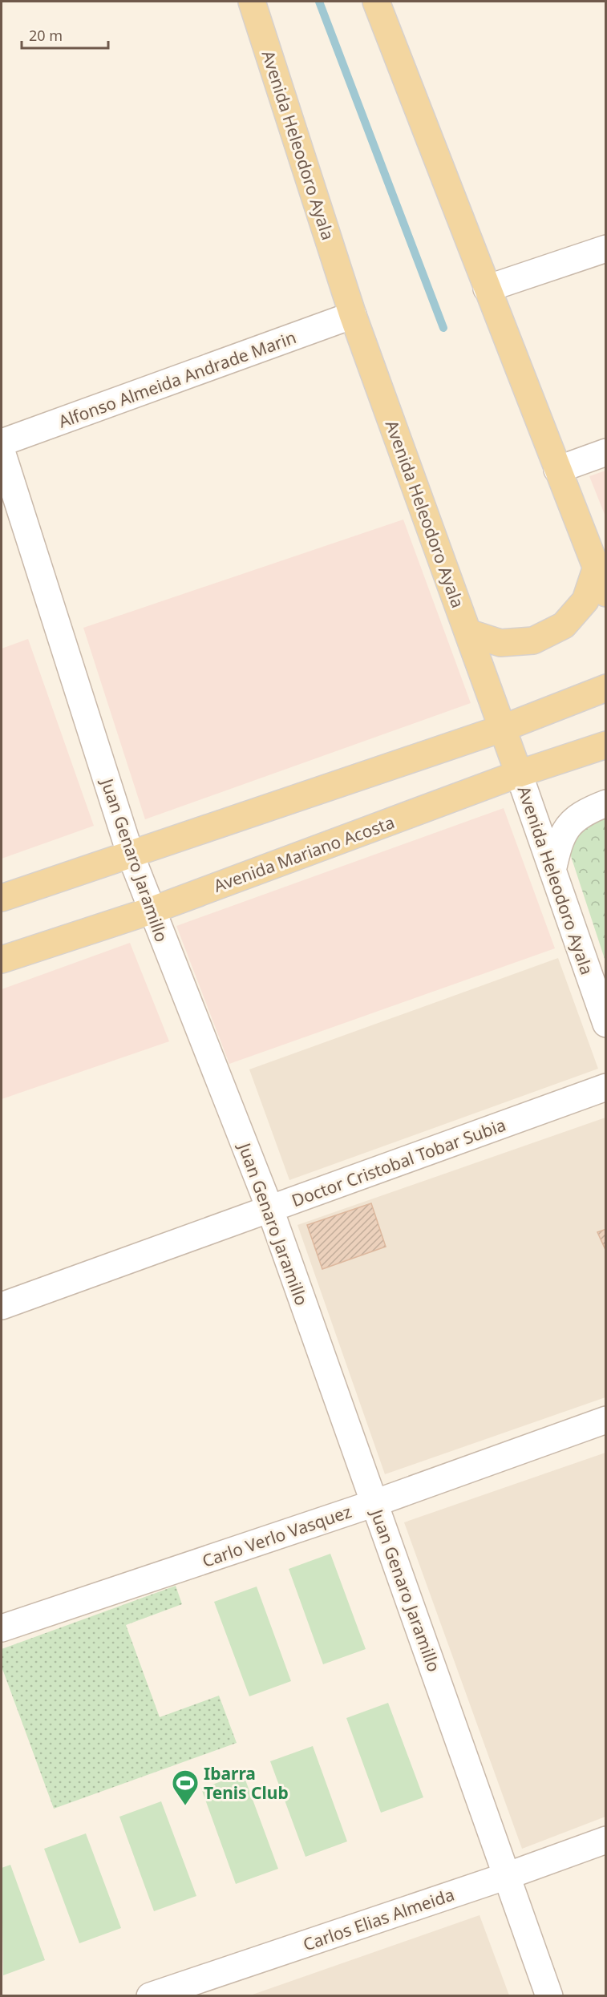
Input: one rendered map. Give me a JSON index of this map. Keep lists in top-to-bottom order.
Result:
{
  "streets": {
    "main road": ["Avenida Heleodoro Ayala", "Avenida Mariano Acosta"],
    "street": [
      "Alfonso Almeida Andrade Marin",
      "Juan Genaro Jaramillo",
      "Doctor Cristobal Tobar Subia",
      "Carlo Verlo Vasquez",
      "Carlos Elias Almeida"
    ]
  },
  "crossings": [
    ["Avenida Heleodoro Ayala", "Alfonso Almeida Andrade Marin"],
    ["Avenida Heleodoro Ayala", "Avenida Mariano Acosta"],
    ["Avenida Mariano Acosta", "Juan Genaro Jaramillo"],
    ["Juan Genaro Jaramillo", "Doctor Cristobal Tobar Subia"],
    ["Juan Genaro Jaramillo", "Carlo Verlo Vasquez"],
    ["Juan Genaro Jaramillo", "Carlos Elias Almeida"]
  ],
  "places": {
    "sports": ["Ibarra Tenis Club"]
  },
  "scale_bar": "20 m"
}
